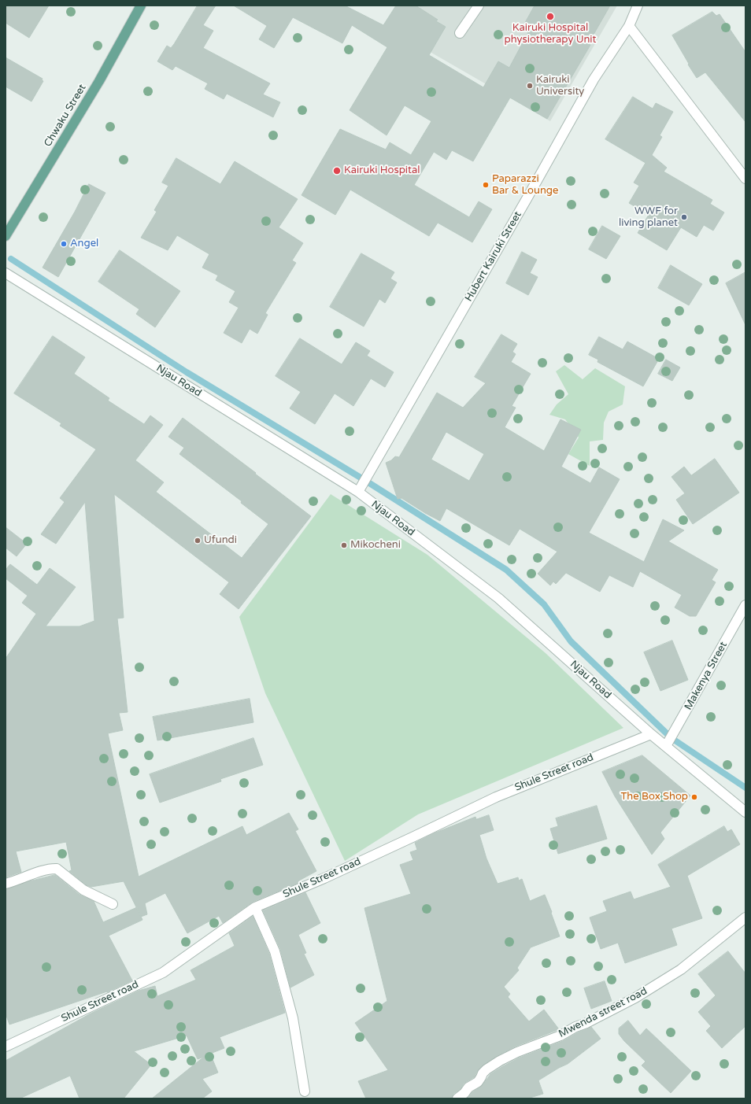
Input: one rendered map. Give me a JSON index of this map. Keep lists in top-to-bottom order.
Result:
{
  "streets": {
    "main road": ["Chwaku Street"],
    "street": [
      "Hubert Kairuki Street",
      "Njau Road",
      "Makenya Street",
      "Shule Street road",
      "Mwenda street road"
    ]
  },
  "crossings": [
    ["Hubert Kairuki Street", "Njau Road"],
    ["Njau Road", "Makenya Street"],
    ["Njau Road", "Shule Street road"]
  ],
  "places": [
    "Kairuki Hospital physiotherapy Unit",
    "Kairuki University",
    "Kairuki Hospital",
    "Paparazzi Bar & Lounge",
    "WWF for living planet",
    "Angel",
    "Ufundi",
    "Mikocheni",
    "The Box Shop"
  ]
}
